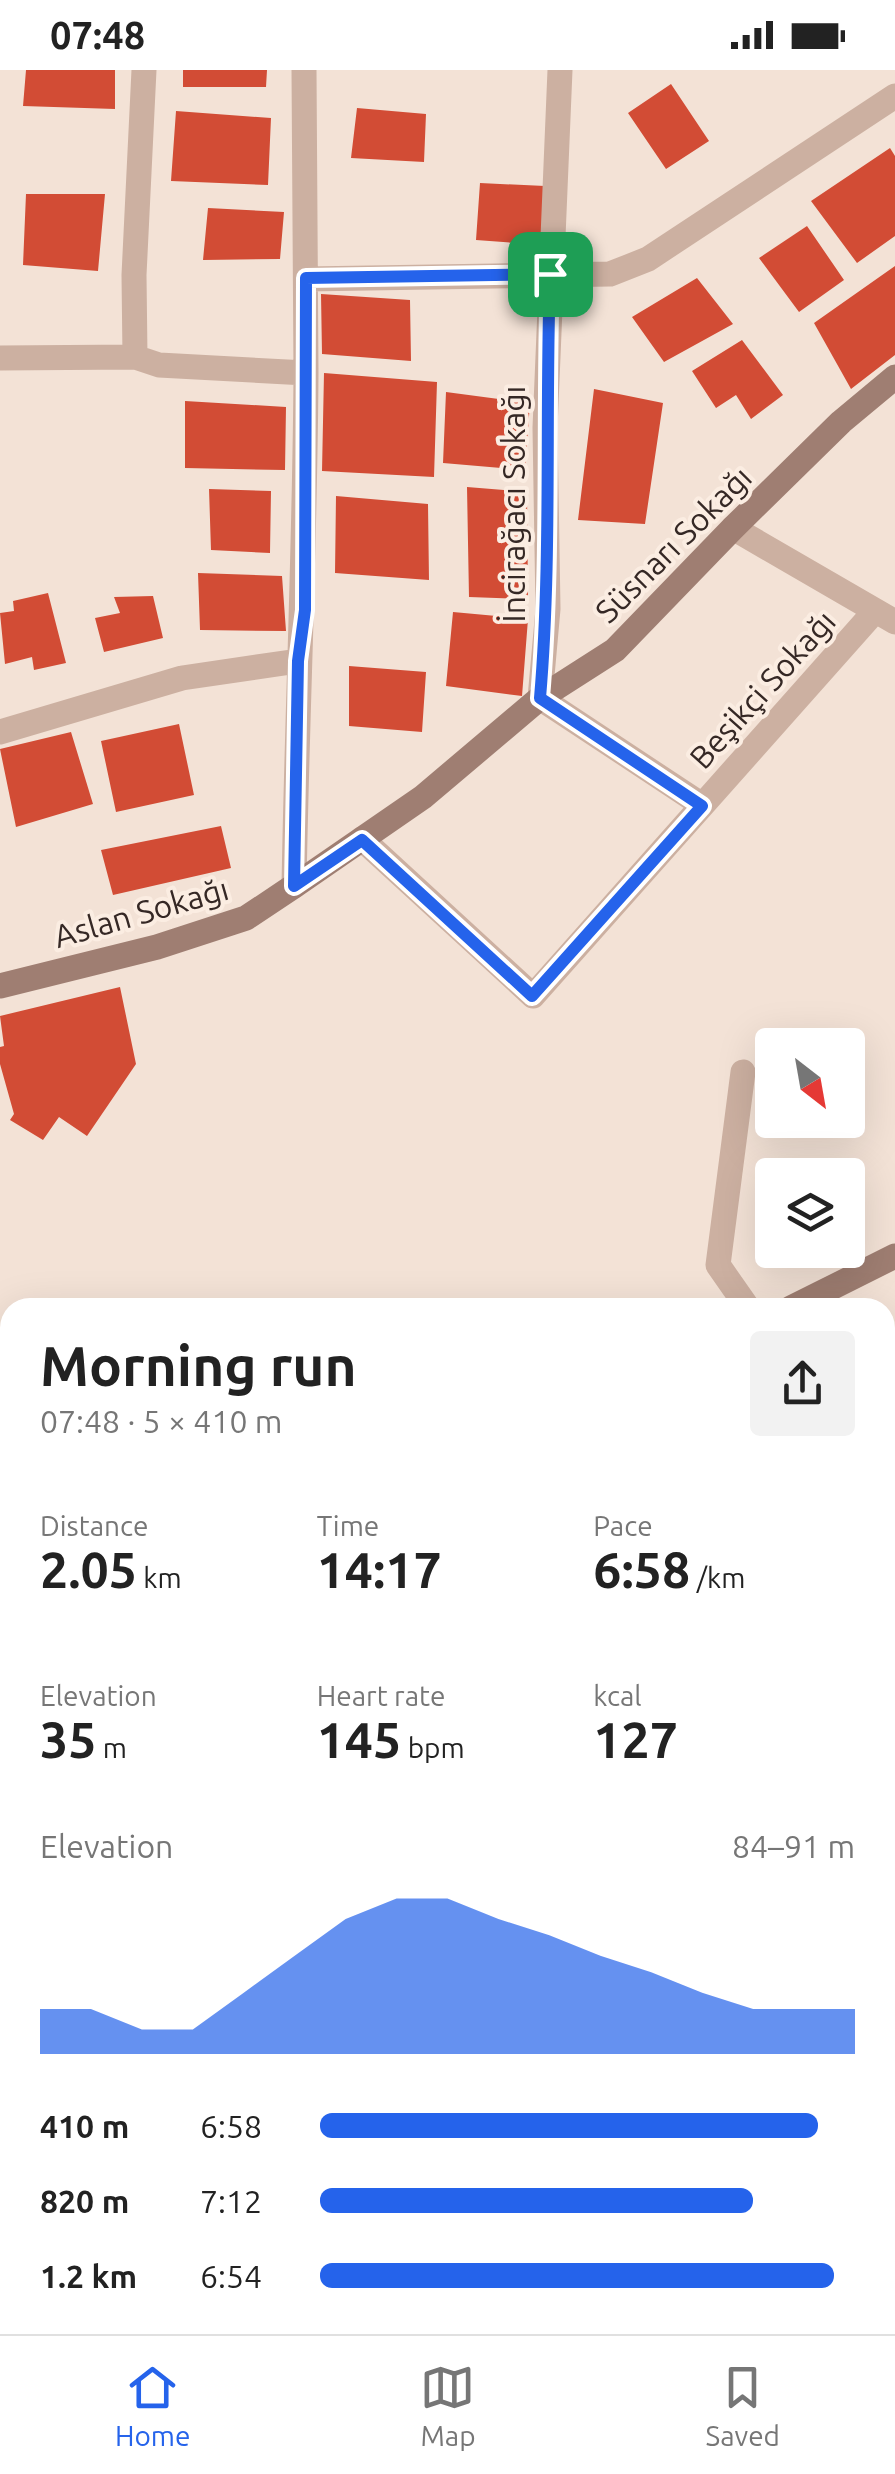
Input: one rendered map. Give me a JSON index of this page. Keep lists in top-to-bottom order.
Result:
{
  "streets": {
    "street": [
      "İncirağacı Sokağı",
      "Süsnarı Sokağı",
      "Beşikçi Sokağı",
      "Aslan Sokağı"
    ]
  },
  "crossings": [
    ["İncirağacı Sokağı", "Süsnarı Sokağı"],
    ["Süsnarı Sokağı", "Beşikçi Sokağı"],
    ["Süsnarı Sokağı", "Aslan Sokağı"]
  ],
  "north": "bottom right",
  "page": {
    "status": "07:48",
    "heading": ["Morning run", "07:48 · 5 × 410 m"],
    "stats": [
      ["Distance", "2.05 km"],
      ["Time", "14:17"],
      ["Pace", "6:58 /km"],
      ["Elevation", "35 m"],
      ["Heart rate", "145 bpm"],
      ["kcal", "127"]
    ],
    "chart": ["Elevation", "84–91 m"],
    "list": [
      {
        "name": "410 m",
        "note": "6:58"
      },
      {
        "name": "820 m",
        "note": "7:12"
      },
      {
        "name": "1.2 km",
        "note": "6:54"
      }
    ],
    "tabs": ["Home", "Map", "Saved"]
  }
}
